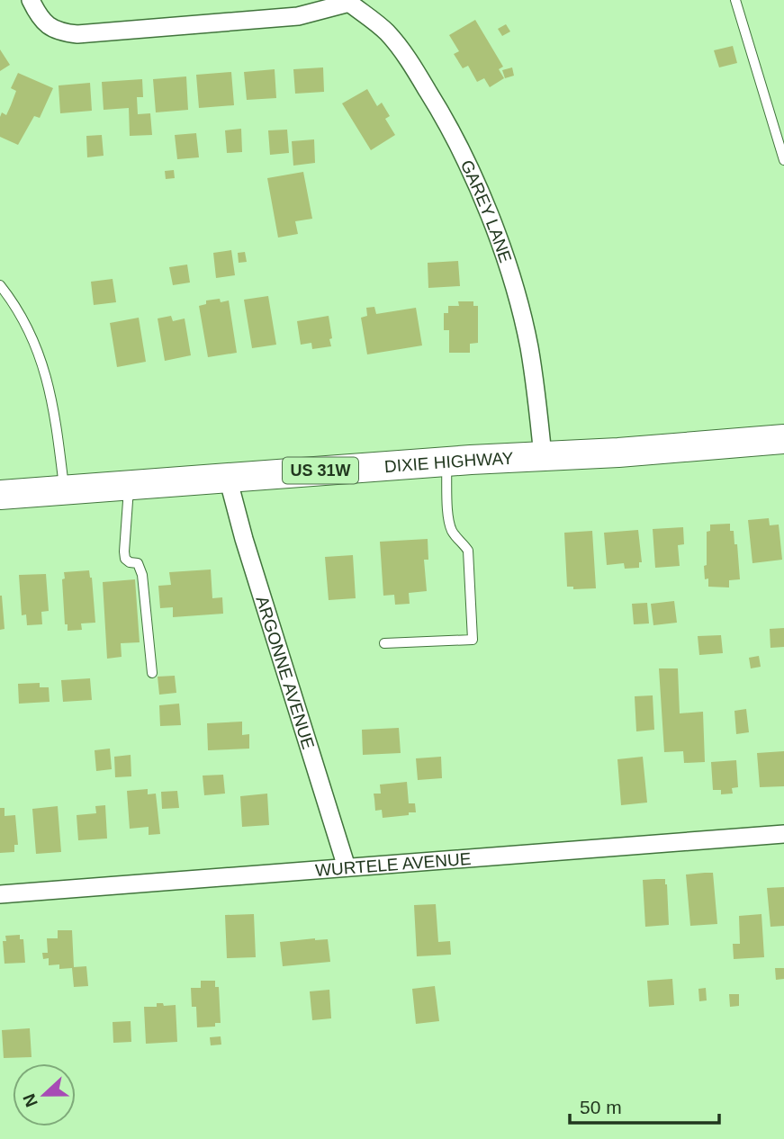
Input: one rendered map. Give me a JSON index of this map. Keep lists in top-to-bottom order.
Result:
{
  "streets": {
    "main road": ["DIXIE HIGHWAY", "US 31W"],
    "street": ["GAREY LANE", "ARGONNE AVENUE", "WURTELE AVENUE"]
  },
  "crossings": [
    ["GAREY LANE", "DIXIE HIGHWAY"],
    ["DIXIE HIGHWAY", "ARGONNE AVENUE"],
    ["ARGONNE AVENUE", "WURTELE AVENUE"]
  ],
  "scale_bar": "50 m",
  "north": "left"
}
